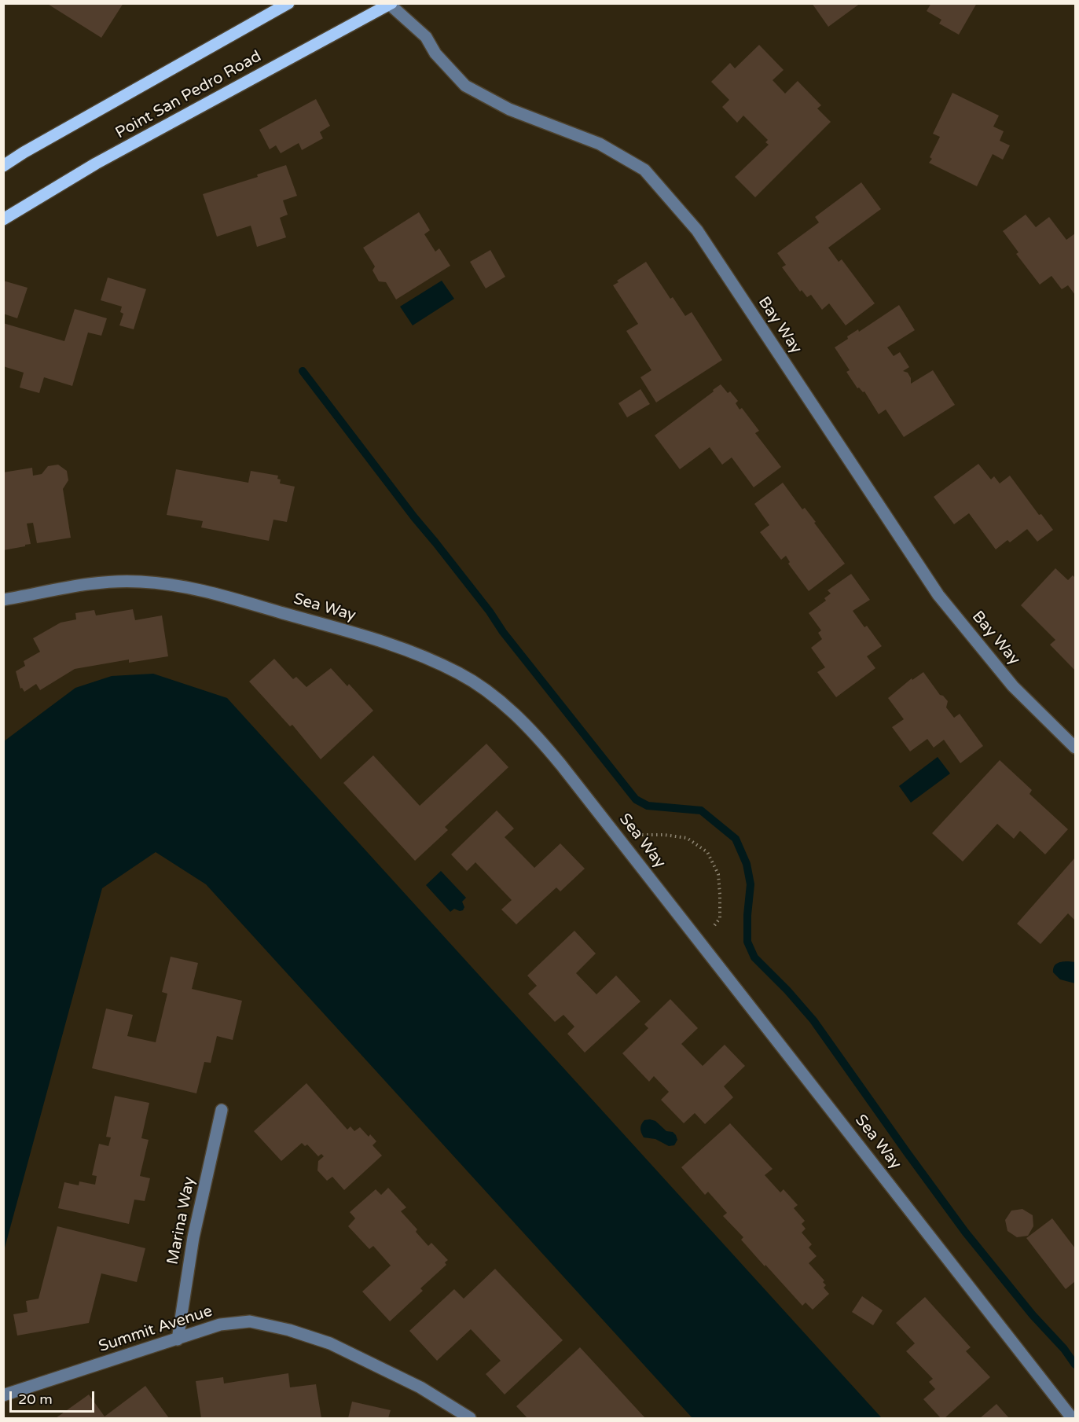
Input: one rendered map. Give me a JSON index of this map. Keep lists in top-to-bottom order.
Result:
{
  "streets": {
    "main road": ["Point San Pedro Road"],
    "street": [
      "Bay Way",
      "Sea Way",
      "Marina Way",
      "Summit Avenue"
    ]
  },
  "crossings": [
    ["Point San Pedro Road", "Bay Way"],
    ["Marina Way", "Summit Avenue"]
  ],
  "scale_bar": "20 m"
}
